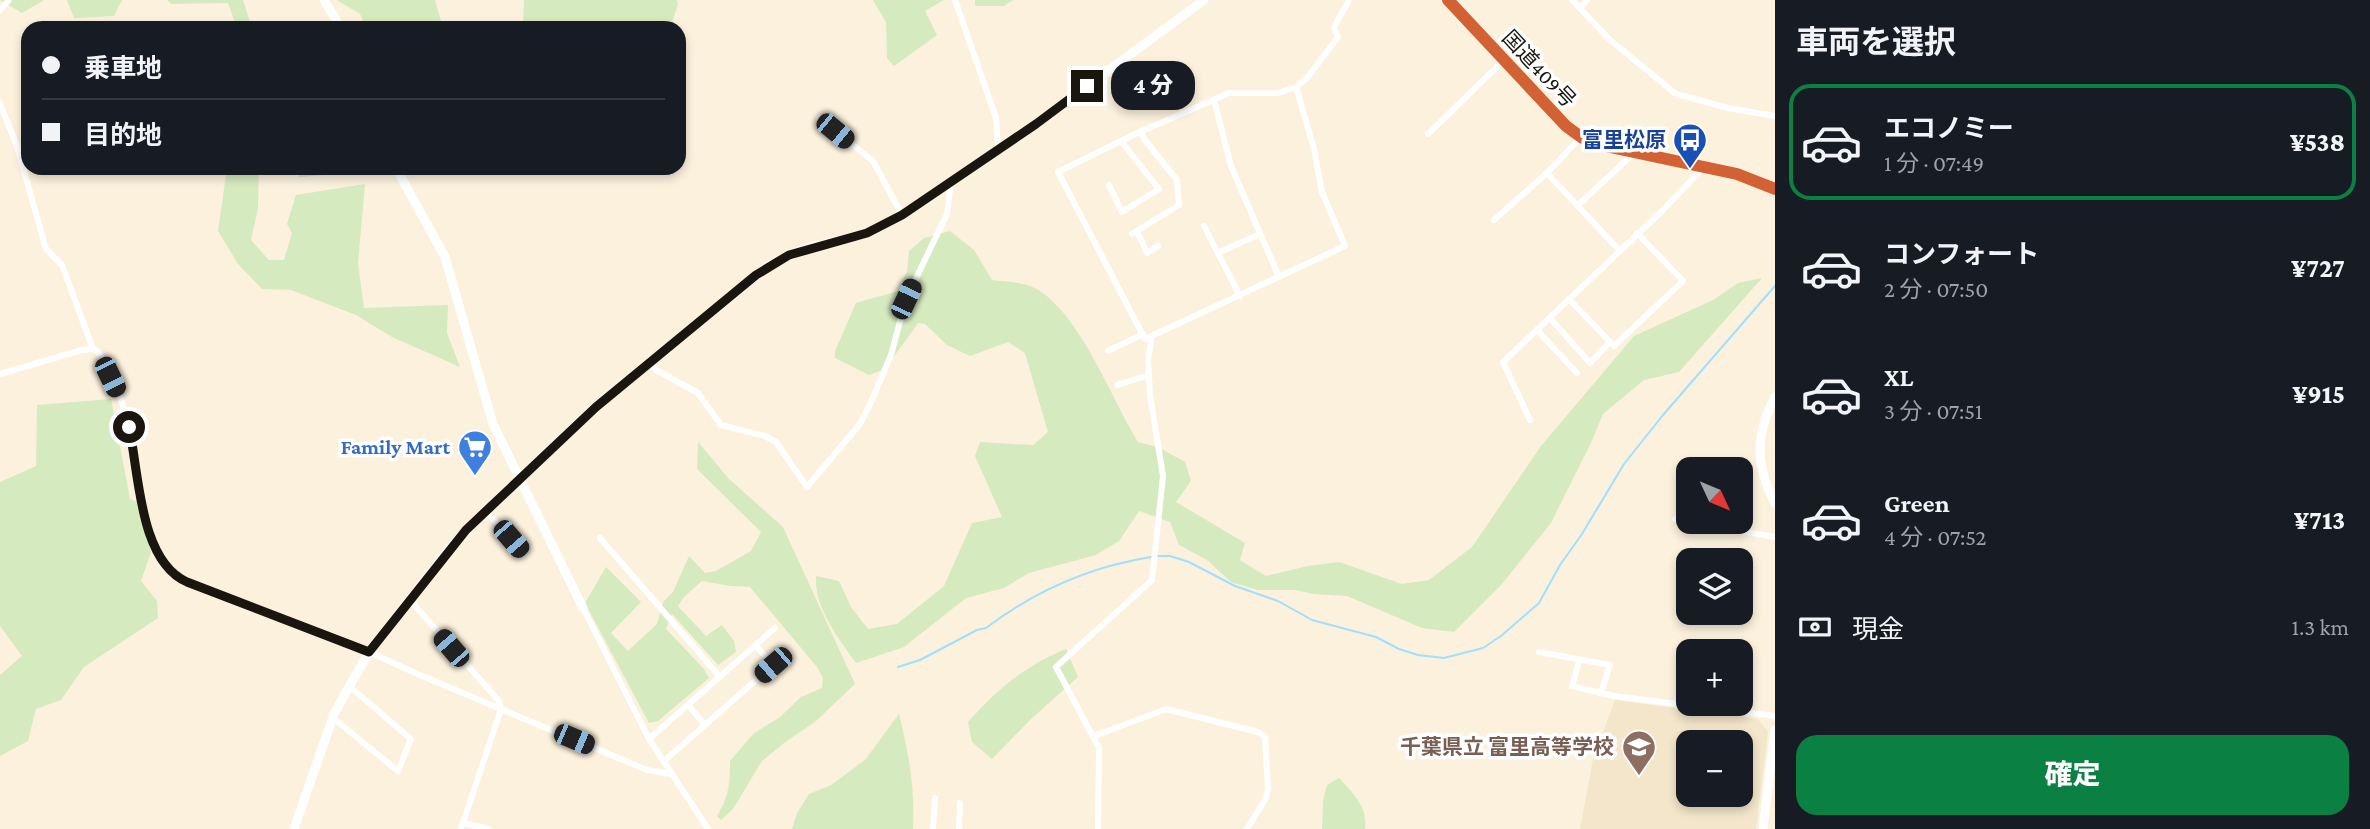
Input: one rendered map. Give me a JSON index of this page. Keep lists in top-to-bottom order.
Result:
{
  "streets": {
    "highway": ["国道409号"]
  },
  "places": {
    "bus stop": ["富里松原"],
    "supermarket": ["Family Mart"],
    "school or university": ["千葉県立 富里高等学校"]
  },
  "north": "bottom right",
  "page": {
    "heading": "車両を選択",
    "banner": ["乗車地", "目的地"],
    "bubble": "4 分",
    "list": [
      {
        "name": "エコノミー",
        "note": "1 分 · 07:49",
        "value": "¥538"
      },
      {
        "name": "コンフォート",
        "note": "2 分 · 07:50",
        "value": "¥727"
      },
      {
        "name": "XL",
        "note": "3 分 · 07:51",
        "value": "¥915"
      },
      {
        "name": "Green",
        "note": "4 分 · 07:52",
        "value": "¥713"
      }
    ],
    "map_buttons": ["+", "−"],
    "pay": ["現金", "1.3 km"],
    "buttons": "確定"
  }
}
